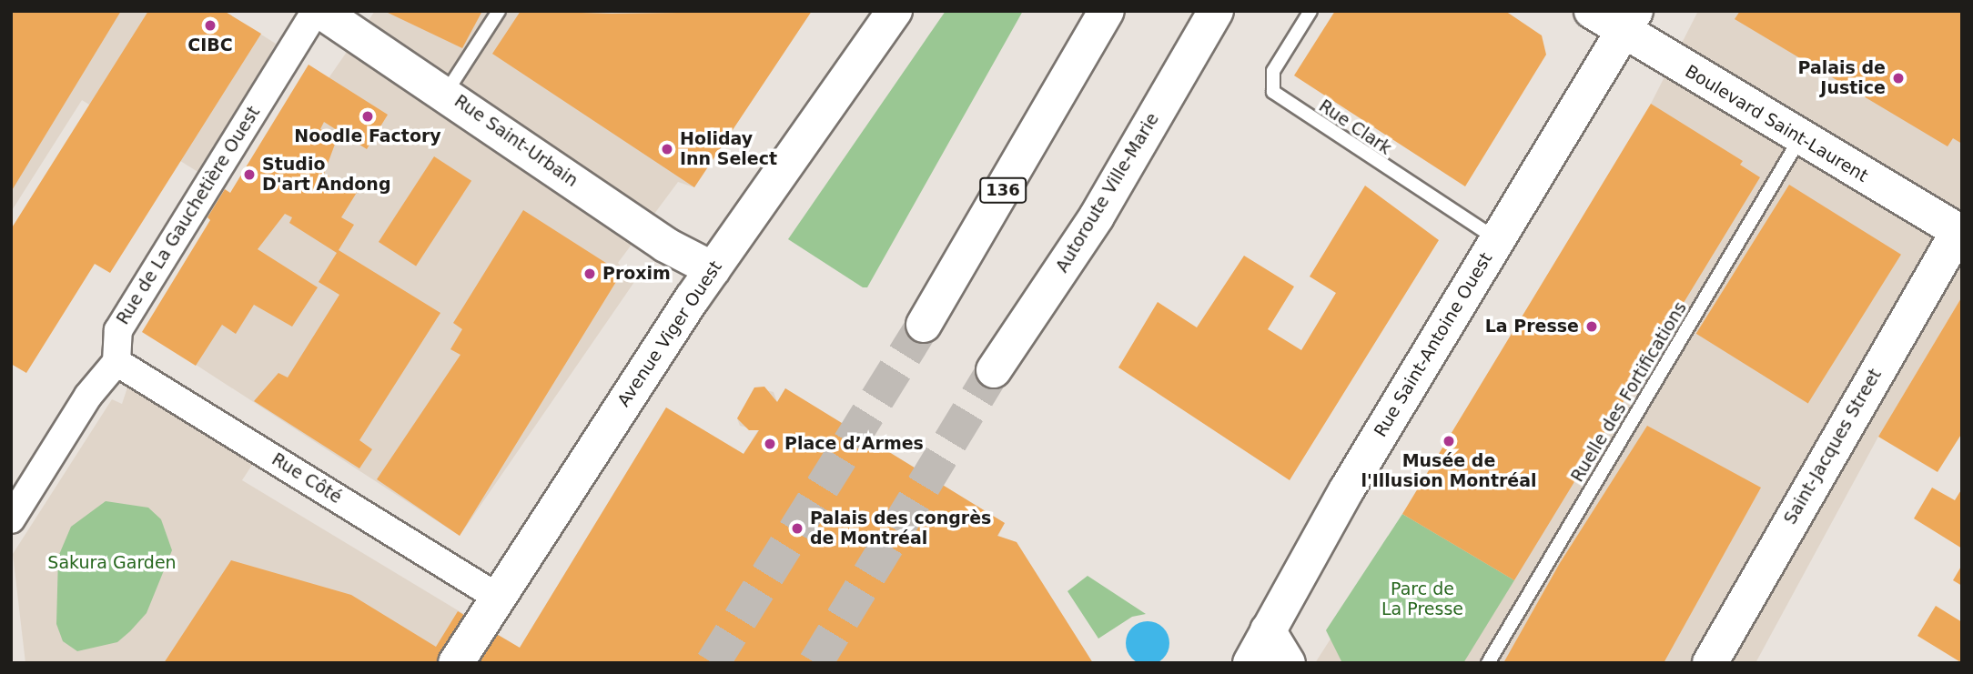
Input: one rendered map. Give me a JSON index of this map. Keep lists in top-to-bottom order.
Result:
{
  "streets": {
    "main road": [
      "Boulevard Saint-Laurent",
      "Rue Saint-Urbain",
      "136",
      "Autoroute Ville-Marie",
      "Avenue Viger Ouest",
      "Rue Saint-Antoine Ouest",
      "Saint-Jacques Street"
    ],
    "street": ["Rue de La Gauchetière Ouest", "Rue Côté"],
    "lane": ["Rue Clark", "Ruelle des Fortifications"]
  },
  "crossings": [
    ["Boulevard Saint-Laurent", "Rue Saint-Antoine Ouest"],
    ["Boulevard Saint-Laurent", "Ruelle des Fortifications"],
    ["Boulevard Saint-Laurent", "Saint-Jacques Street"],
    ["Rue Clark", "Rue Saint-Antoine Ouest"],
    ["Rue Saint-Urbain", "Rue de La Gauchetière Ouest"],
    ["Rue Saint-Urbain", "Avenue Viger Ouest"],
    ["Rue de La Gauchetière Ouest", "Rue Côté"],
    ["Avenue Viger Ouest", "Rue Côté"]
  ],
  "parks": ["Sakura Garden", "Parc de La Presse"],
  "places": [
    "CIBC",
    "Palais de Justice",
    "Noodle Factory",
    "Holiday Inn Select",
    "Studio D'art Andong",
    "Proxim",
    "La Presse",
    "Musée de l'Illusion Montréal",
    "Place d’Armes",
    "Palais des congrès de Montréal"
  ]
}
